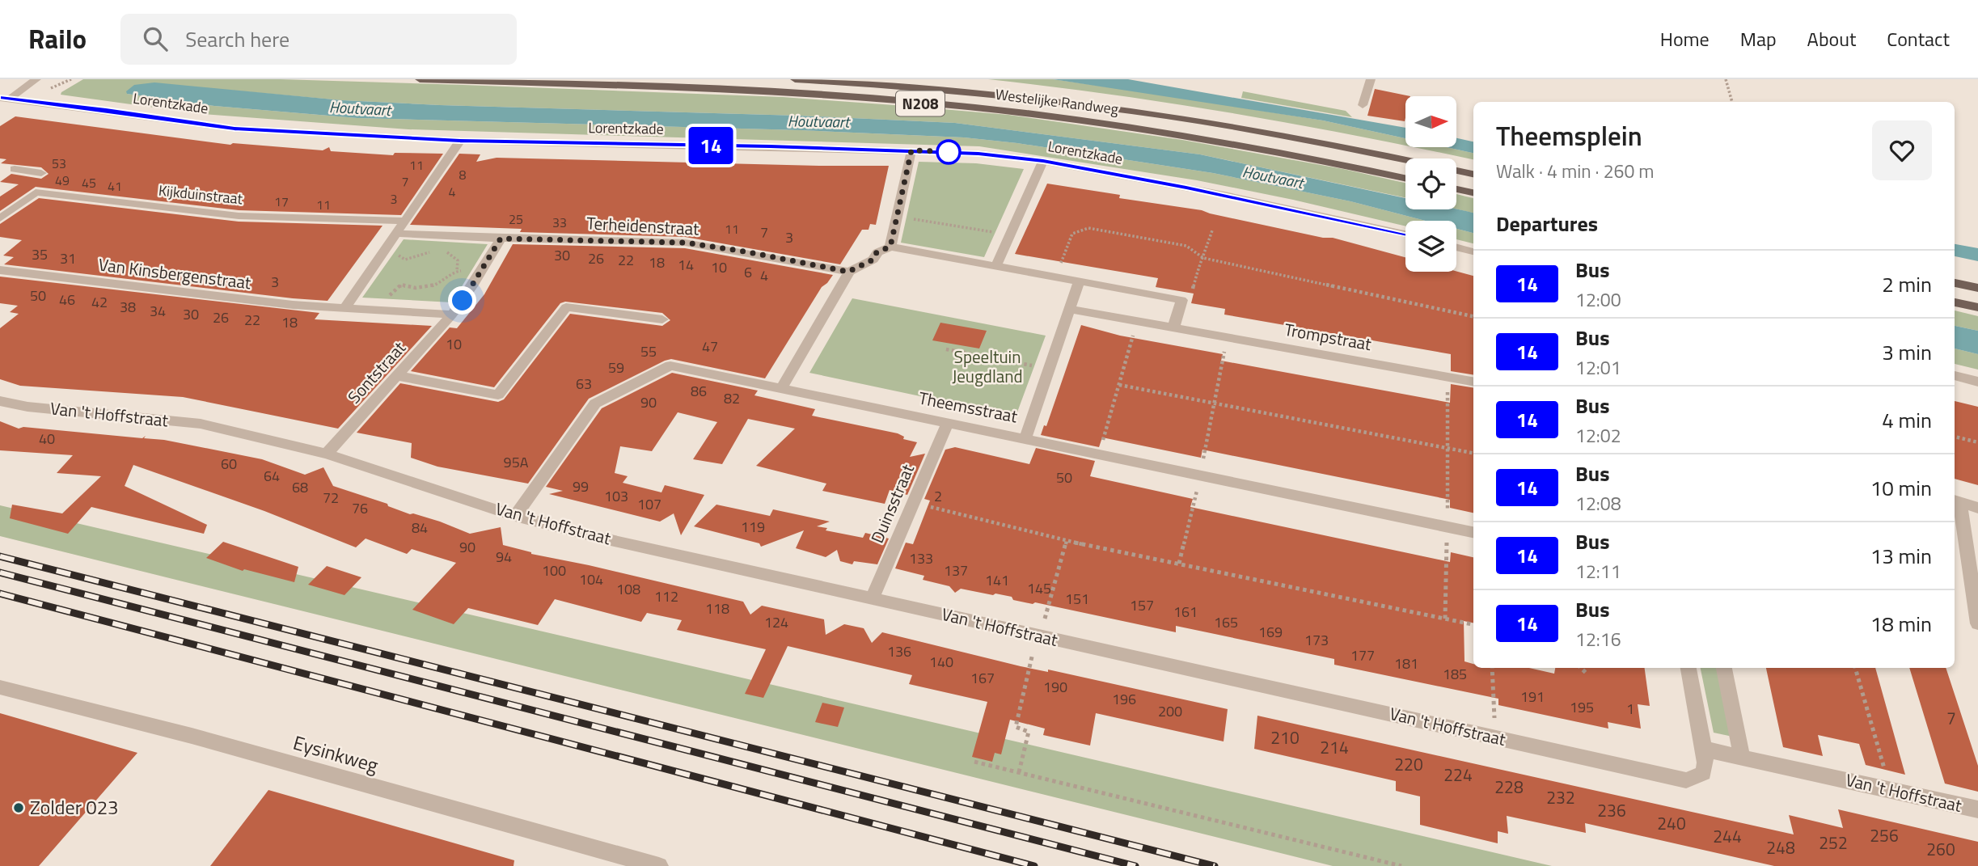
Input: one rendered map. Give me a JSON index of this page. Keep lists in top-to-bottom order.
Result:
{
  "streets": {
    "main road": ["Westelijke Randweg", "N208"],
    "street": [
      "Lorentzkade",
      "Kijkduinstraat",
      "Terheidenstraat",
      "Van Kinsbergenstraat",
      "Trompstraat",
      "Sontstraat",
      "Theemsstraat",
      "Van 't Hoffstraat",
      "Duinsstraat",
      "Eysinkweg"
    ]
  },
  "crossings": [
    ["Terheidenstraat", "Sontstraat"],
    ["Van Kinsbergenstraat", "Sontstraat"],
    ["Sontstraat", "Van 't Hoffstraat"],
    ["Theemsstraat", "Van 't Hoffstraat"],
    ["Theemsstraat", "Duinsstraat"],
    ["Van 't Hoffstraat", "Duinsstraat"]
  ],
  "water": ["Houtvaart"],
  "parks": ["Speeltuin Jeugdland"],
  "places": ["Zolder 023"],
  "lines": ["bus line 14"],
  "house_numbers": [
    "53",
    "11",
    "8",
    "49",
    "7",
    "45",
    "41",
    "4",
    "3",
    "17",
    "11",
    "25",
    "33",
    "11",
    "7",
    "3",
    "35",
    "30",
    "31",
    "26",
    "22",
    "18",
    "14",
    "10",
    "6",
    "4",
    "3",
    "50",
    "46",
    "42",
    "38",
    "34",
    "30",
    "26",
    "22",
    "18",
    "10",
    "47",
    "55",
    "59",
    "63",
    "86",
    "82",
    "90",
    "40",
    "95A",
    "60",
    "64",
    "50",
    "99",
    "68",
    "103",
    "2",
    "72",
    "107",
    "76",
    "119",
    "84",
    "90",
    "94",
    "133",
    "100",
    "137",
    "104",
    "141",
    "145",
    "108",
    "112",
    "151",
    "157",
    "118",
    "161",
    "124",
    "165",
    "169",
    "173",
    "136",
    "177",
    "140",
    "181",
    "185",
    "167",
    "190",
    "191",
    "196",
    "195",
    "1",
    "200",
    "7",
    "210",
    "214",
    "220",
    "224",
    "228",
    "232",
    "236",
    "240",
    "256",
    "244",
    "252",
    "248",
    "260"
  ],
  "north": "right",
  "page": {
    "header": "Railo",
    "search": "Search here",
    "nav": [
      "Home",
      "Map",
      "About",
      "Contact"
    ],
    "on_map": "14",
    "heading": [
      ["Theemsplein", "Walk · 4 min · 260 m"],
      "Departures"
    ],
    "list": [
      {
        "mark": "14",
        "name": "Bus",
        "note": "12:00",
        "value": "2 min"
      },
      {
        "mark": "14",
        "name": "Bus",
        "note": "12:01",
        "value": "3 min"
      },
      {
        "mark": "14",
        "name": "Bus",
        "note": "12:02",
        "value": "4 min"
      },
      {
        "mark": "14",
        "name": "Bus",
        "note": "12:08",
        "value": "10 min"
      },
      {
        "mark": "14",
        "name": "Bus",
        "note": "12:11",
        "value": "13 min"
      },
      {
        "mark": "14",
        "name": "Bus",
        "note": "12:16",
        "value": "18 min"
      }
    ]
  }
}
